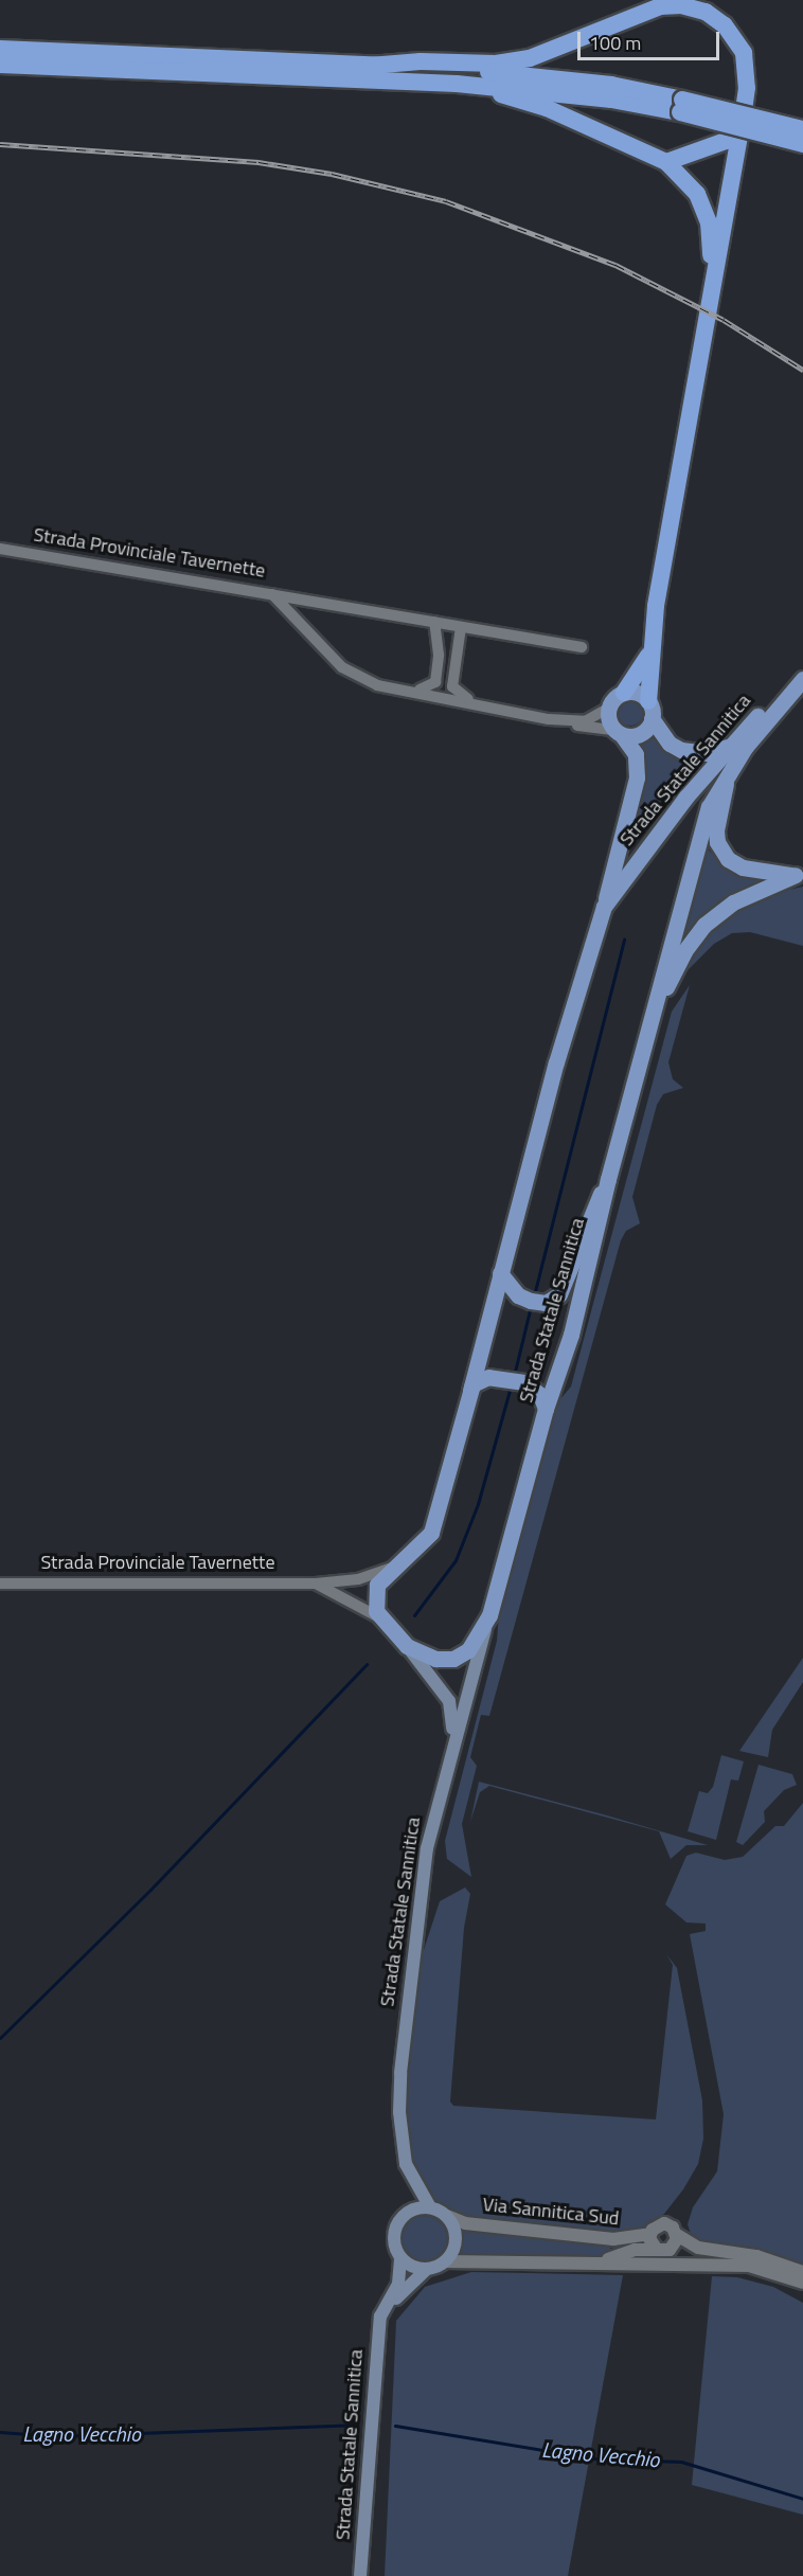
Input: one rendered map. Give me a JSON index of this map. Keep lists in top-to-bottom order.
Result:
{
  "streets": {
    "main road": ["Strada Statale Sannitica", "Via Sannitica Sud"],
    "street": ["Strada Provinciale Tavernette"]
  },
  "crossings": [
    ["Strada Provinciale Tavernette", "Strada Statale Sannitica"],
    ["Strada Statale Sannitica", "Via Sannitica Sud"]
  ],
  "water": ["Lagno Vecchio"],
  "scale_bar": "100 m"
}
